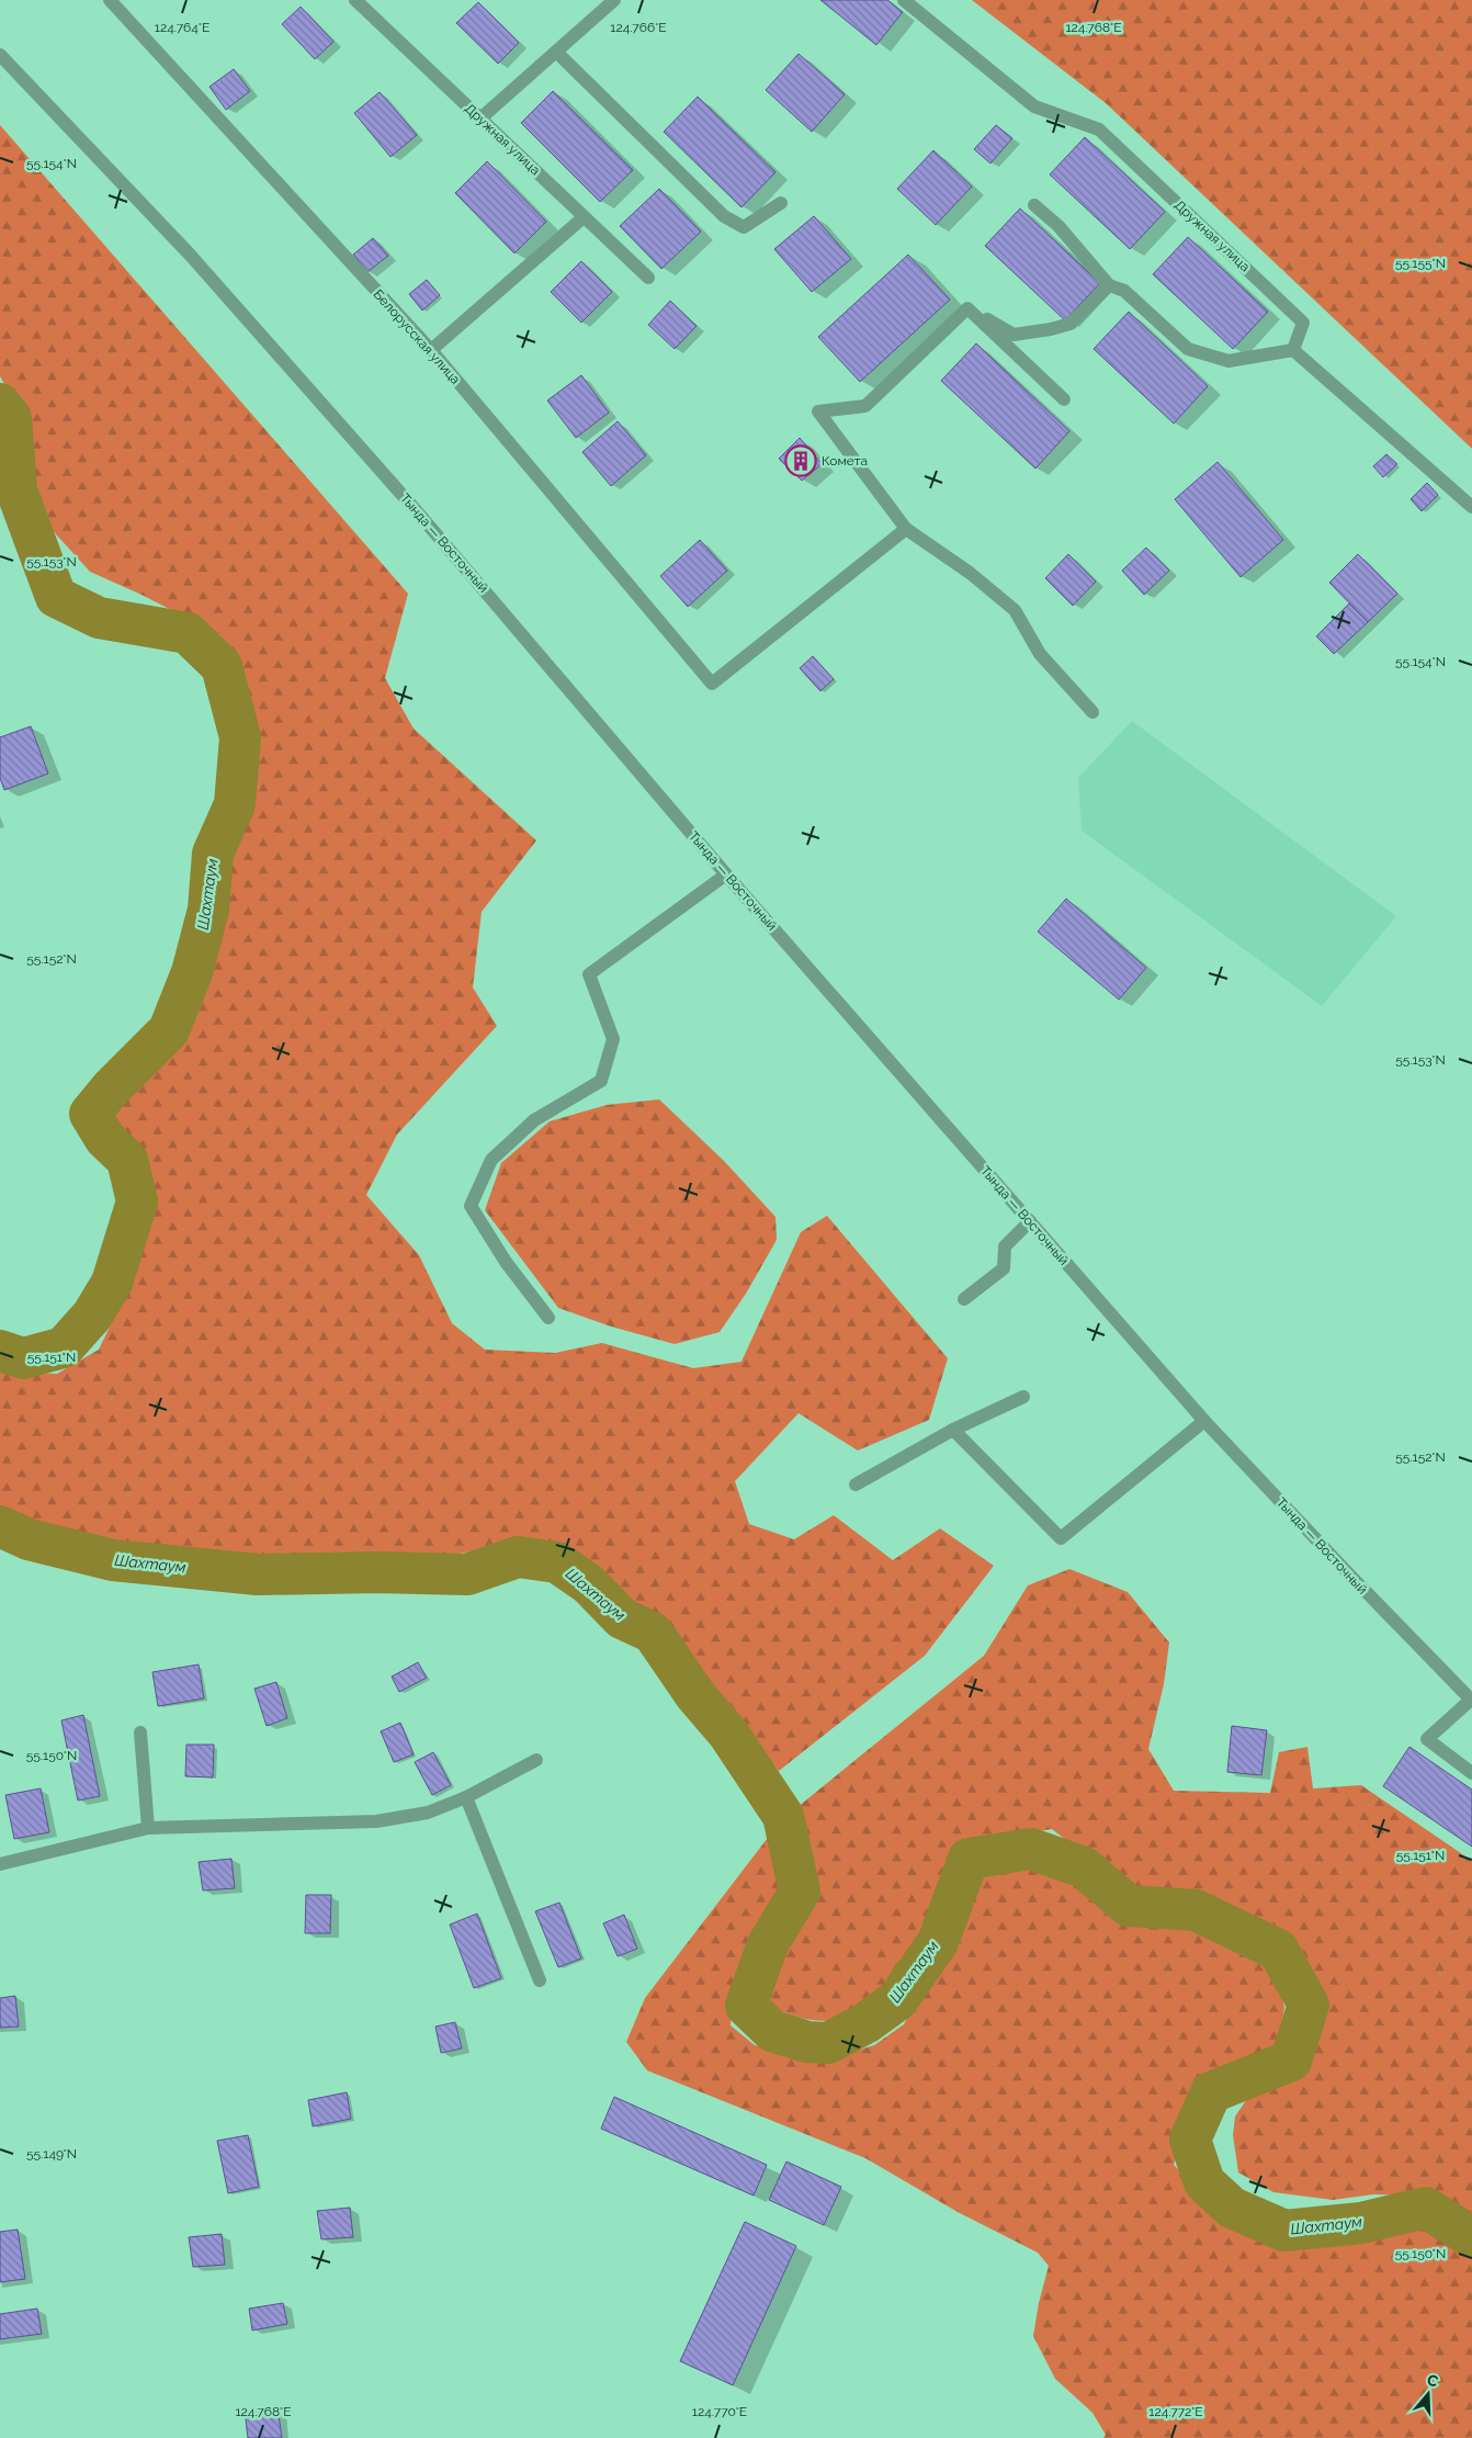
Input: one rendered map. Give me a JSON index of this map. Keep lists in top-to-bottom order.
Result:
{
  "streets": {
    "street": ["Дружная улица", "Белорусская улица", "Тында — Восточный"]
  },
  "water": ["Шахтаум"],
  "places": {
    "building": ["Комета"]
  },
  "north": "top",
  "coordinates": [
    "124.764°E",
    "124.768°E",
    "124.766°E",
    "55.154°N",
    "55.155°N",
    "55.153°N",
    "55.152°N",
    "55.151°N",
    "55.150°N",
    "55.149°N",
    "124.770°E",
    "124.772°E"
  ]
}
